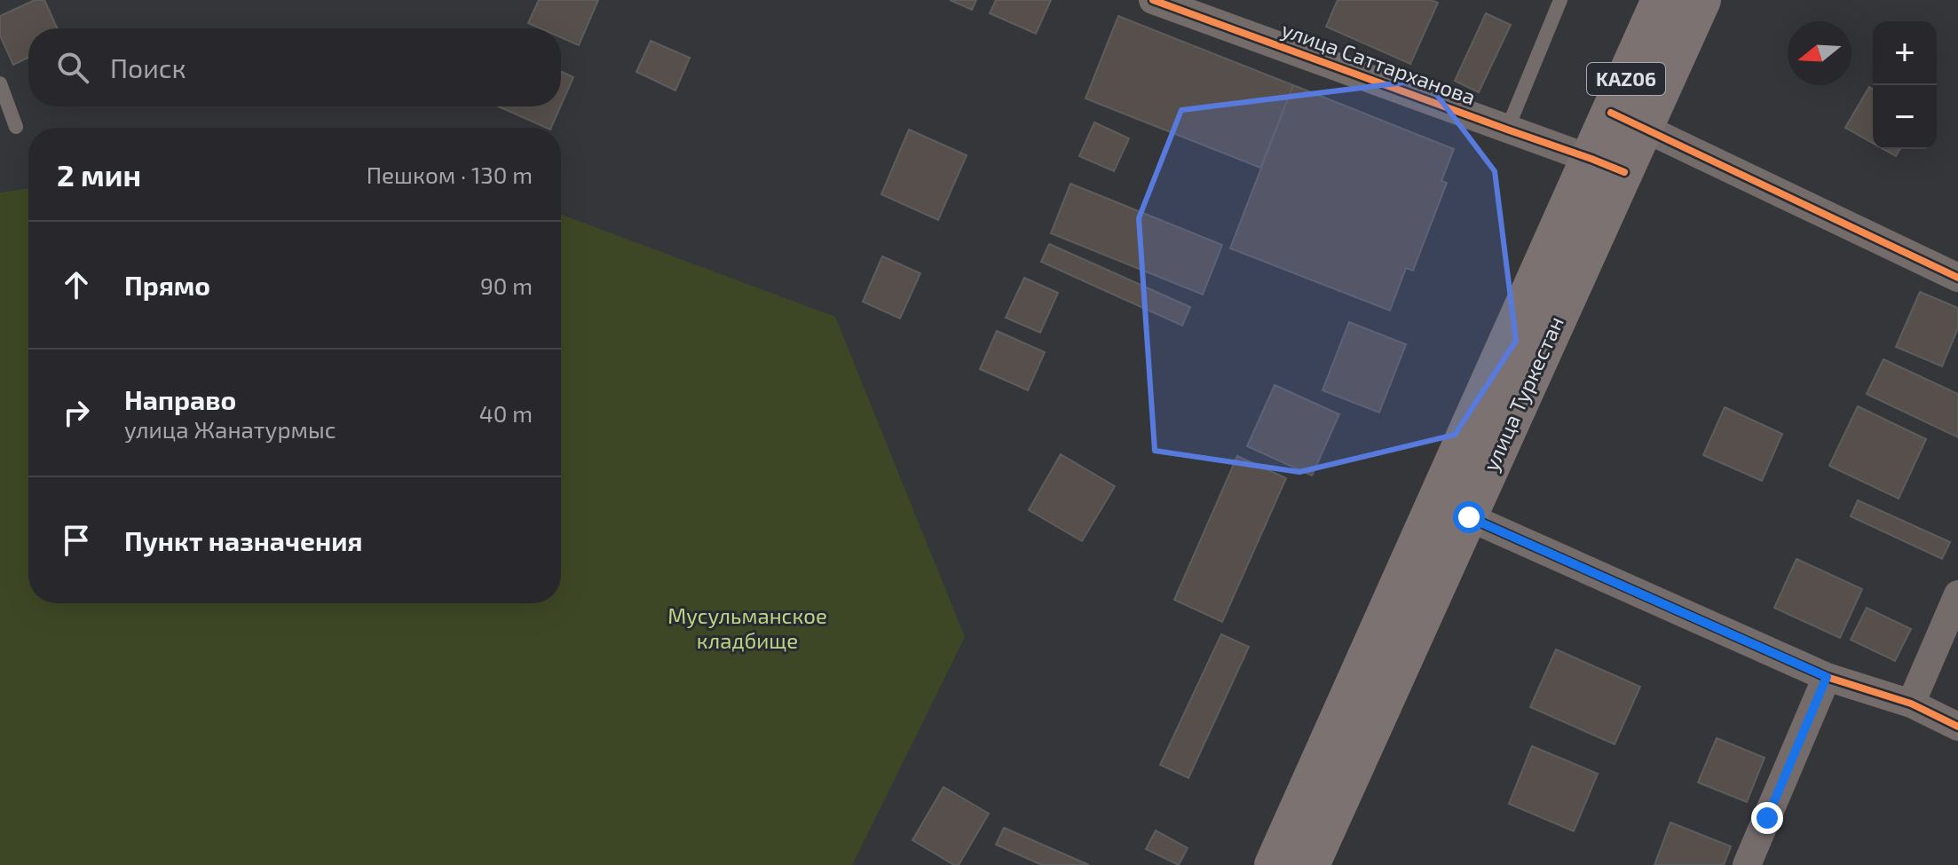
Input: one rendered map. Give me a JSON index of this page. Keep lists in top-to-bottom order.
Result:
{
  "streets": {
    "highway": ["KАZ06", "улица Туркестан"],
    "street": ["улица Саттарханова"]
  },
  "crossings": [
    ["улица Саттарханова", "улица Туркестан"]
  ],
  "parks": ["Мусульманское кладбище"],
  "north": "left",
  "page": {
    "map_buttons": ["+", "−"],
    "search": "Поиск",
    "heading": ["2 мин", "Пешком · 130 m"],
    "list": [
      ["Прямо", "90 m"],
      ["Направо", "улица Жанатурмыс", "40 m"],
      "Пункт назначения"
    ]
  }
}
